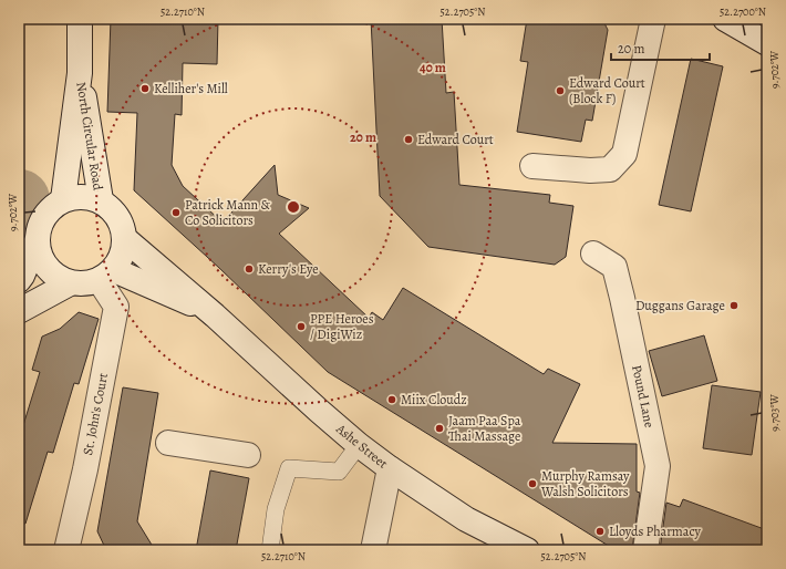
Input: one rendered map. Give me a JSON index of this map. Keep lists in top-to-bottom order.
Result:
{
  "streets": {
    "street": [
      "North Circular Road",
      "Pound Lane",
      "St. John's Court",
      "Ashe Street"
    ]
  },
  "crossings": [
    ["North Circular Road", "St. John's Court"],
    ["North Circular Road", "Ashe Street"],
    ["St. John's Court", "Ashe Street"]
  ],
  "places": [
    "Kelliher's Mill",
    "Edward Court (Block F)",
    "Edward Court",
    "Patrick Mann & Co Solicitors",
    "Kerry's Eye",
    "Duggans Garage",
    "PPE Heroes / DigiWiz",
    "Miix Cloudz",
    "Jaam Paa Spa Thai Massage",
    "Murphy Ramsay Walsh Solicitors",
    "Lloyds Pharmacy"
  ],
  "scale_bar": "20 m",
  "coordinates": [
    "52.2710°N",
    "52.2705°N",
    "52.2700°N",
    "9.702°W",
    "9.703°W"
  ],
  "rings": ["40 m", "20 m"]
}
